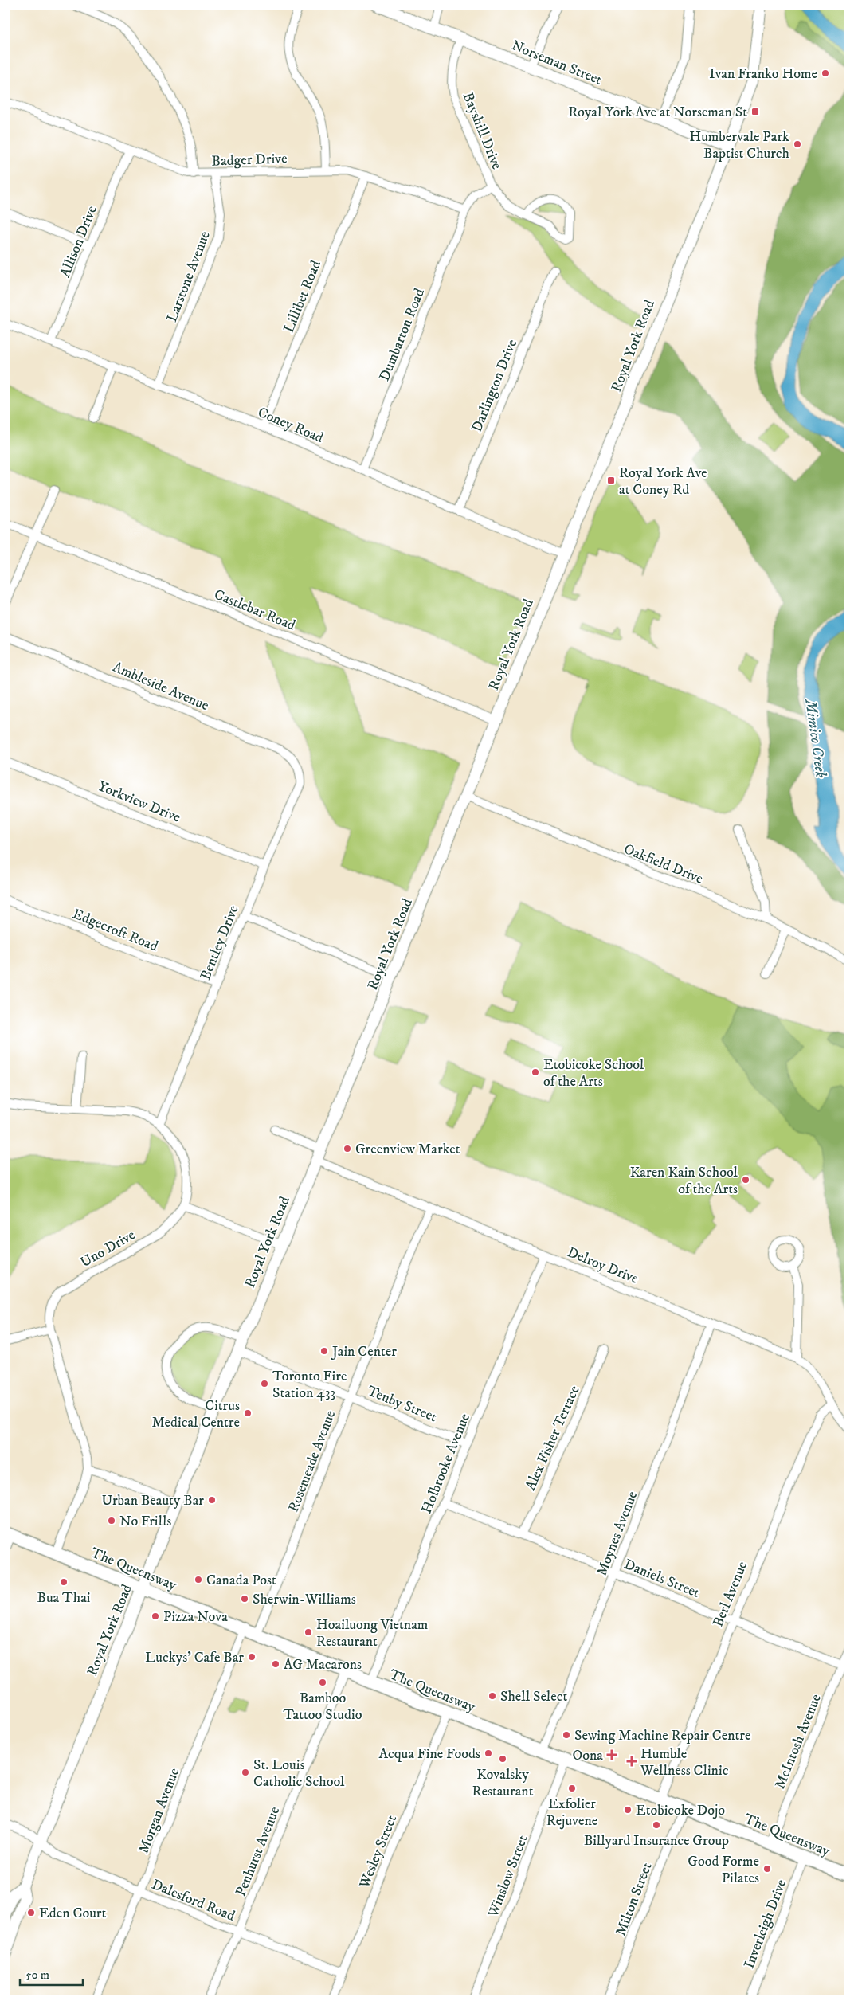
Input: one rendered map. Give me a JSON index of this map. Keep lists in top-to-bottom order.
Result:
{
  "streets": {
    "main road": ["Norseman Street", "Royal York Road", "The Queensway"],
    "street": [
      "Bayshill Drive",
      "Badger Drive",
      "Allison Drive",
      "Larstone Avenue",
      "Lillibet Road",
      "Dumbarton Road",
      "Darlington Drive",
      "Coney Road",
      "Castlebar Road",
      "Ambleside Avenue",
      "Yorkview Drive",
      "Oakfield Drive",
      "Edgecroft Road",
      "Bentley Drive",
      "Uno Drive",
      "Delroy Drive",
      "Tenby Street",
      "Alex Fisher Terrace",
      "Rosemeade Avenue",
      "Holbrooke Avenue",
      "Moynes Avenue",
      "Daniels Street",
      "Berl Avenue",
      "McIntosh Avenue",
      "Morgan Avenue",
      "Penhurst Avenue",
      "Wesley Street",
      "Winslow Street",
      "Milton Street",
      "Dalesford Road",
      "Inverleigh Drive"
    ]
  },
  "crossings": [
    ["Norseman Street", "Bayshill Drive"],
    ["Norseman Street", "Royal York Road"],
    ["Badger Drive", "Allison Drive"],
    ["Badger Drive", "Larstone Avenue"],
    ["Badger Drive", "Lillibet Road"],
    ["Badger Drive", "Dumbarton Road"],
    ["Allison Drive", "Coney Road"],
    ["Larstone Avenue", "Coney Road"],
    ["Lillibet Road", "Coney Road"],
    ["Dumbarton Road", "Coney Road"],
    ["Royal York Road", "Coney Road"],
    ["Royal York Road", "Castlebar Road"],
    ["Royal York Road", "Oakfield Drive"],
    ["Royal York Road", "Delroy Drive"],
    ["Royal York Road", "Tenby Street"],
    ["Royal York Road", "The Queensway"],
    ["Royal York Road", "Dalesford Road"],
    ["Darlington Drive", "Coney Road"],
    ["Ambleside Avenue", "Bentley Drive"],
    ["Yorkview Drive", "Bentley Drive"],
    ["Edgecroft Road", "Bentley Drive"],
    ["Bentley Drive", "Uno Drive"],
    ["Uno Drive", "The Queensway"],
    ["Delroy Drive", "Rosemeade Avenue"],
    ["Delroy Drive", "Holbrooke Avenue"],
    ["Delroy Drive", "Moynes Avenue"],
    ["Delroy Drive", "Berl Avenue"],
    ["Tenby Street", "Rosemeade Avenue"],
    ["Tenby Street", "Holbrooke Avenue"],
    ["Alex Fisher Terrace", "Daniels Street"],
    ["Rosemeade Avenue", "The Queensway"],
    ["Holbrooke Avenue", "The Queensway"],
    ["Holbrooke Avenue", "Daniels Street"],
    ["Moynes Avenue", "The Queensway"],
    ["Moynes Avenue", "Daniels Street"],
    ["The Queensway", "Berl Avenue"],
    ["The Queensway", "McIntosh Avenue"],
    ["The Queensway", "Morgan Avenue"],
    ["The Queensway", "Penhurst Avenue"],
    ["The Queensway", "Wesley Street"],
    ["The Queensway", "Winslow Street"],
    ["The Queensway", "Milton Street"],
    ["The Queensway", "Inverleigh Drive"],
    ["Daniels Street", "Berl Avenue"],
    ["Daniels Street", "McIntosh Avenue"],
    ["Morgan Avenue", "Dalesford Road"],
    ["Penhurst Avenue", "Dalesford Road"],
    ["Wesley Street", "Dalesford Road"]
  ],
  "water": ["Mimico Creek"],
  "places": {
    "other": [
      "Ivan Franko Home",
      "Humbervale Park Baptist Church",
      "Etobicoke School of the Arts",
      "Greenview Market",
      "Karen Kain School of the Arts",
      "Jain Center",
      "Toronto Fire Station 433",
      "Citrus Medical Centre",
      "Urban Beauty Bar",
      "No Frills",
      "Canada Post",
      "Bua Thai",
      "Sherwin-Williams",
      "Pizza Nova",
      "Hoailuong Vietnam Restaurant",
      "Luckys' Cafe Bar",
      "AG Macarons",
      "Bamboo Tattoo Studio",
      "Shell Select",
      "Sewing Machine Repair Centre",
      "Acqua Fine Foods",
      "Kovalsky Restaurant",
      "St. Louis Catholic School",
      "Exfolier Rejuvene",
      "Etobicoke Dojo",
      "Billyard Insurance Group",
      "Good Forme Pilates",
      "Eden Court"
    ],
    "transit": ["Royal York Ave at Norseman St", "Royal York Ave at Coney Rd"],
    "health": ["Oona", "Humble Wellness Clinic"]
  },
  "scale_bar": "50 m"
}
